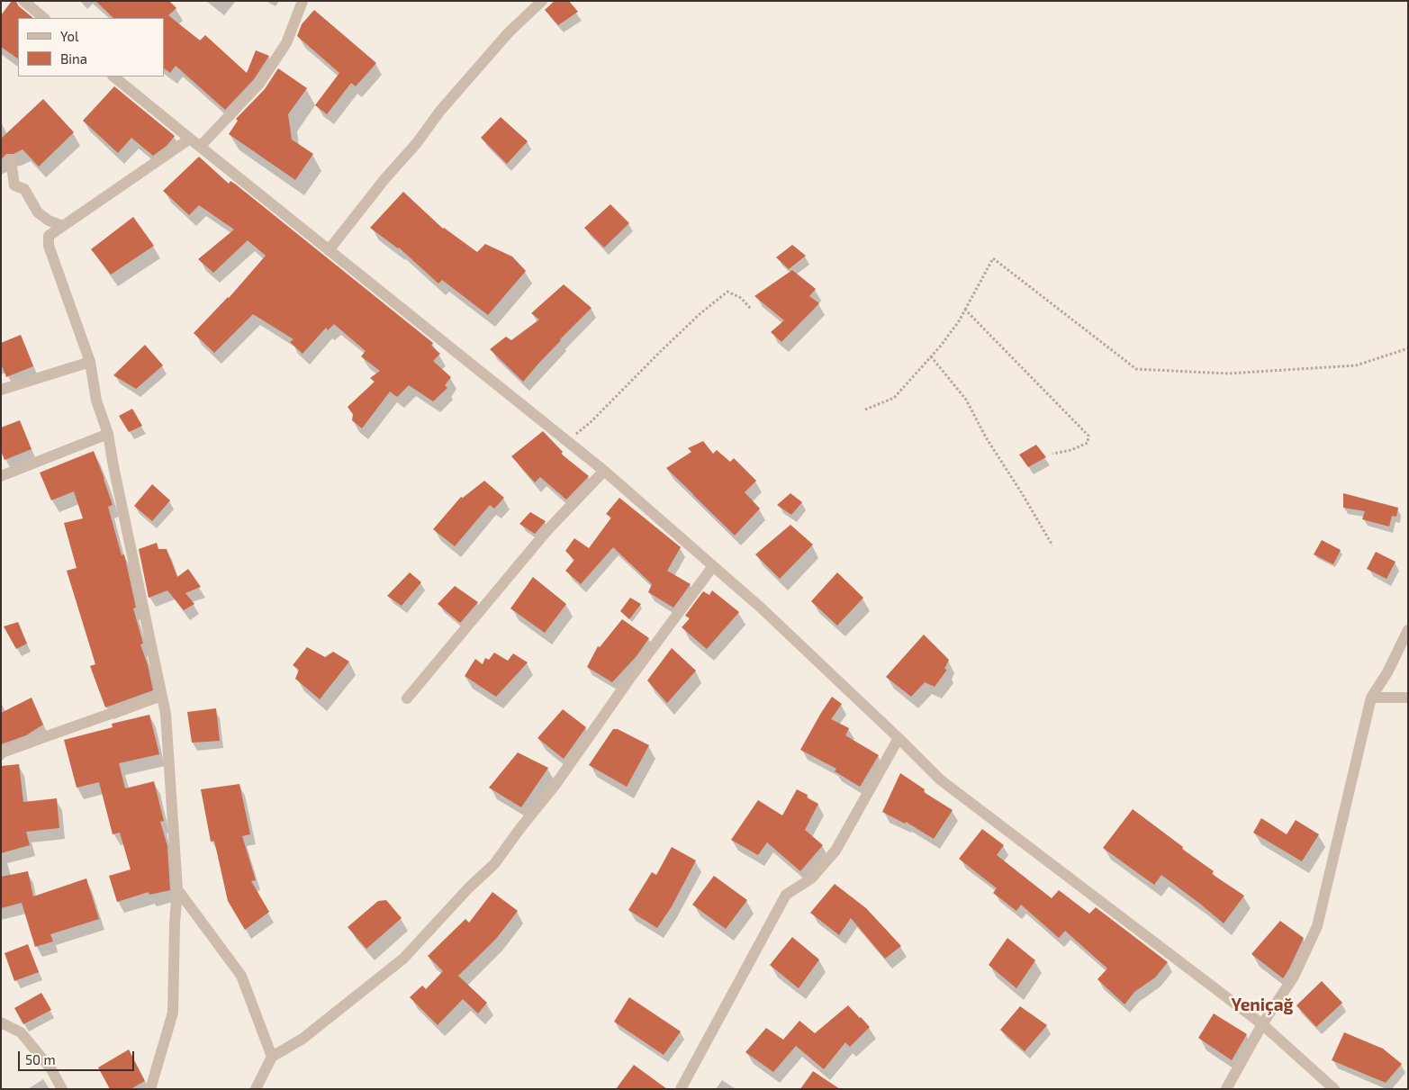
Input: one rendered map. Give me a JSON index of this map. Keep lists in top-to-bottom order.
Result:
{
  "districts": ["Yeniçağ"],
  "legend": ["Yol", "Bina"],
  "scale_bar": "50 m"
}
